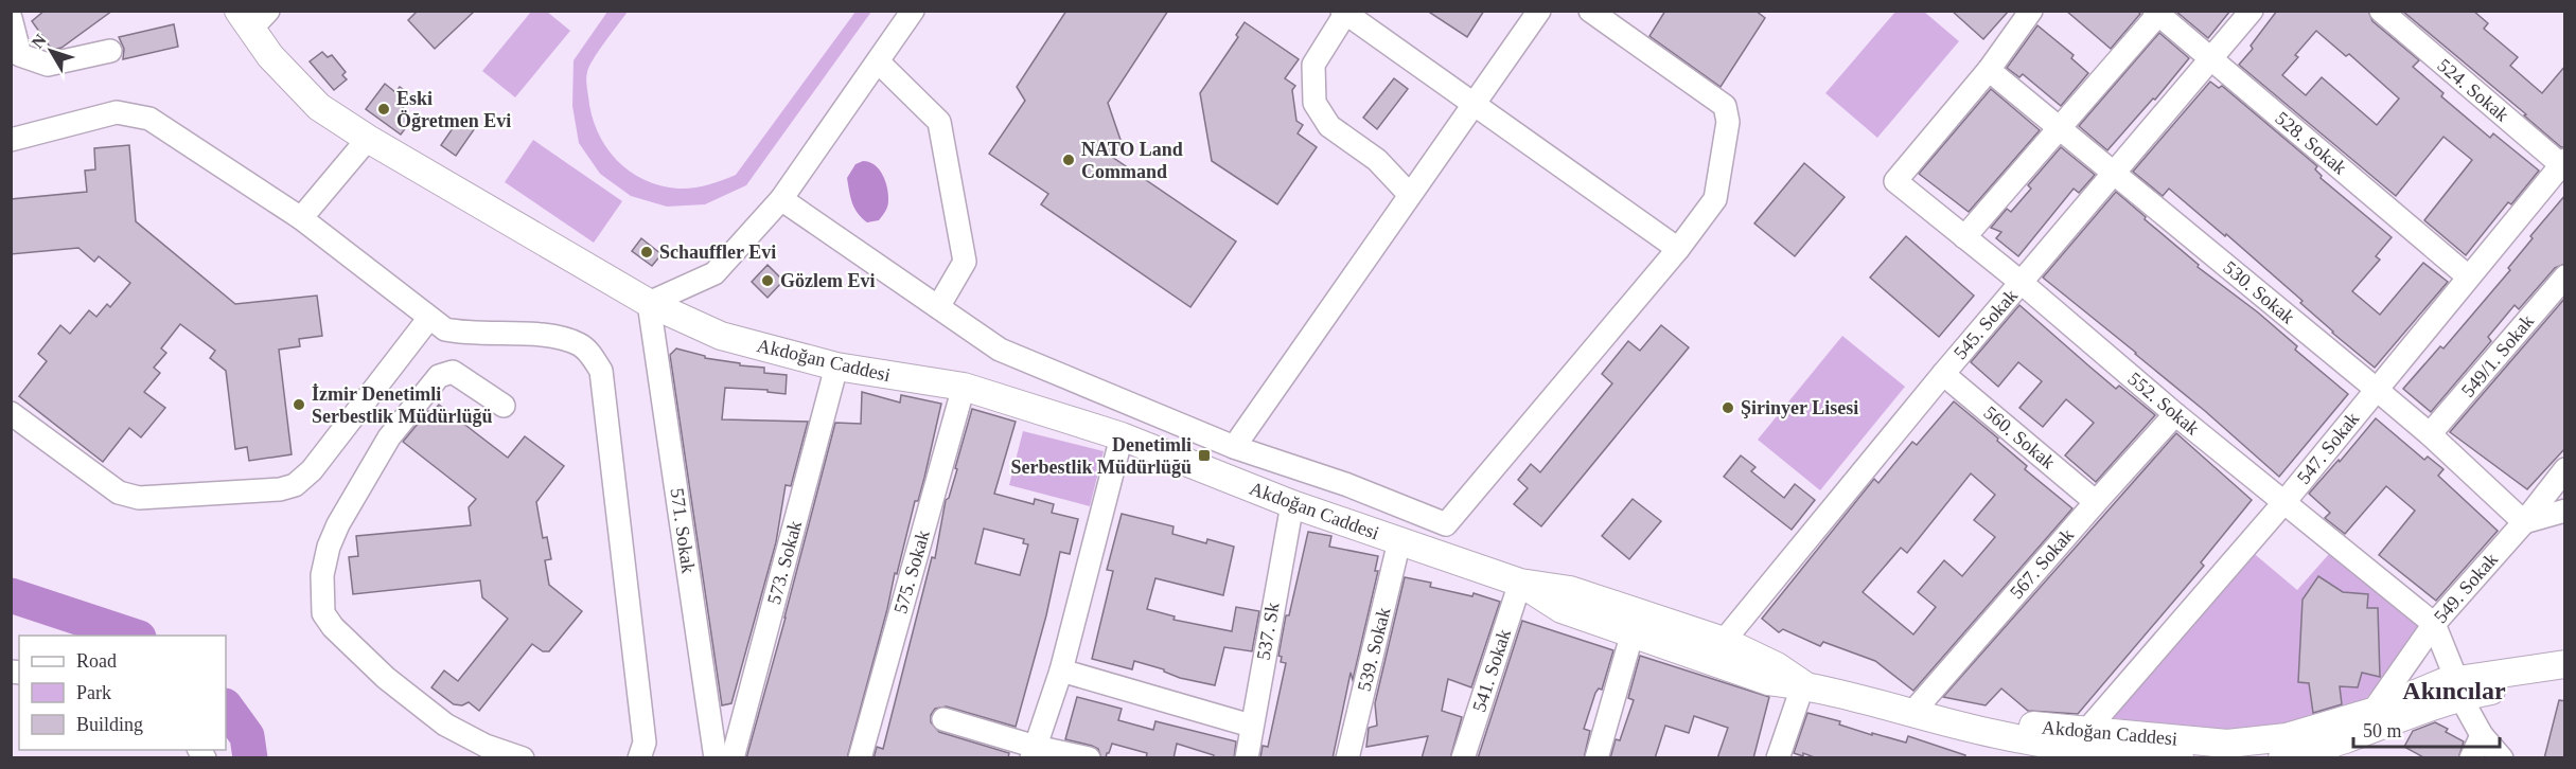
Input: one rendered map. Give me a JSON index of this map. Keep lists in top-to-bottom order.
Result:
{
  "streets": {
    "main road": ["Akdoğan Caddesi"],
    "street": [
      "524. Sokak",
      "528. Sokak",
      "530. Sokak",
      "545. Sokak",
      "549/1. Sokak",
      "552. Sokak",
      "560. Sokak",
      "547. Sokak",
      "571. Sokak",
      "573. Sokak",
      "567. Sokak",
      "575. Sokak",
      "549. Sokak",
      "537. Sk",
      "539. Sokak",
      "541. Sokak"
    ]
  },
  "crossings": [
    ["524. Sokak", "547. Sokak"],
    ["528. Sokak", "545. Sokak"],
    ["528. Sokak", "547. Sokak"],
    ["530. Sokak", "545. Sokak"],
    ["530. Sokak", "549/1. Sokak"],
    ["530. Sokak", "552. Sokak"],
    ["530. Sokak", "547. Sokak"],
    ["530. Sokak", "549. Sokak"],
    ["545. Sokak", "Akdoğan Caddesi"],
    ["545. Sokak", "552. Sokak"],
    ["545. Sokak", "560. Sokak"],
    ["Akdoğan Caddesi", "547. Sokak"],
    ["Akdoğan Caddesi", "571. Sokak"],
    ["Akdoğan Caddesi", "573. Sokak"],
    ["Akdoğan Caddesi", "567. Sokak"],
    ["Akdoğan Caddesi", "575. Sokak"],
    ["Akdoğan Caddesi", "549. Sokak"],
    ["Akdoğan Caddesi", "537. Sk"],
    ["Akdoğan Caddesi", "539. Sokak"],
    ["Akdoğan Caddesi", "541. Sokak"],
    ["552. Sokak", "547. Sokak"],
    ["552. Sokak", "567. Sokak"],
    ["552. Sokak", "549. Sokak"],
    ["560. Sokak", "567. Sokak"]
  ],
  "districts": ["Akıncılar"],
  "places": {
    "other": [
      "Eski Öğretmen Evi",
      "NATO Land Command",
      "Schauffler Evi",
      "Gözlem Evi",
      "İzmir Denetimli Serbestlik Müdürlüğü",
      "Şirinyer Lisesi"
    ],
    "transit": ["Denetimli Serbestlik Müdürlüğü"]
  },
  "legend": ["Road", "Park", "Building"],
  "scale_bar": "50 m",
  "north": "top left"
}
